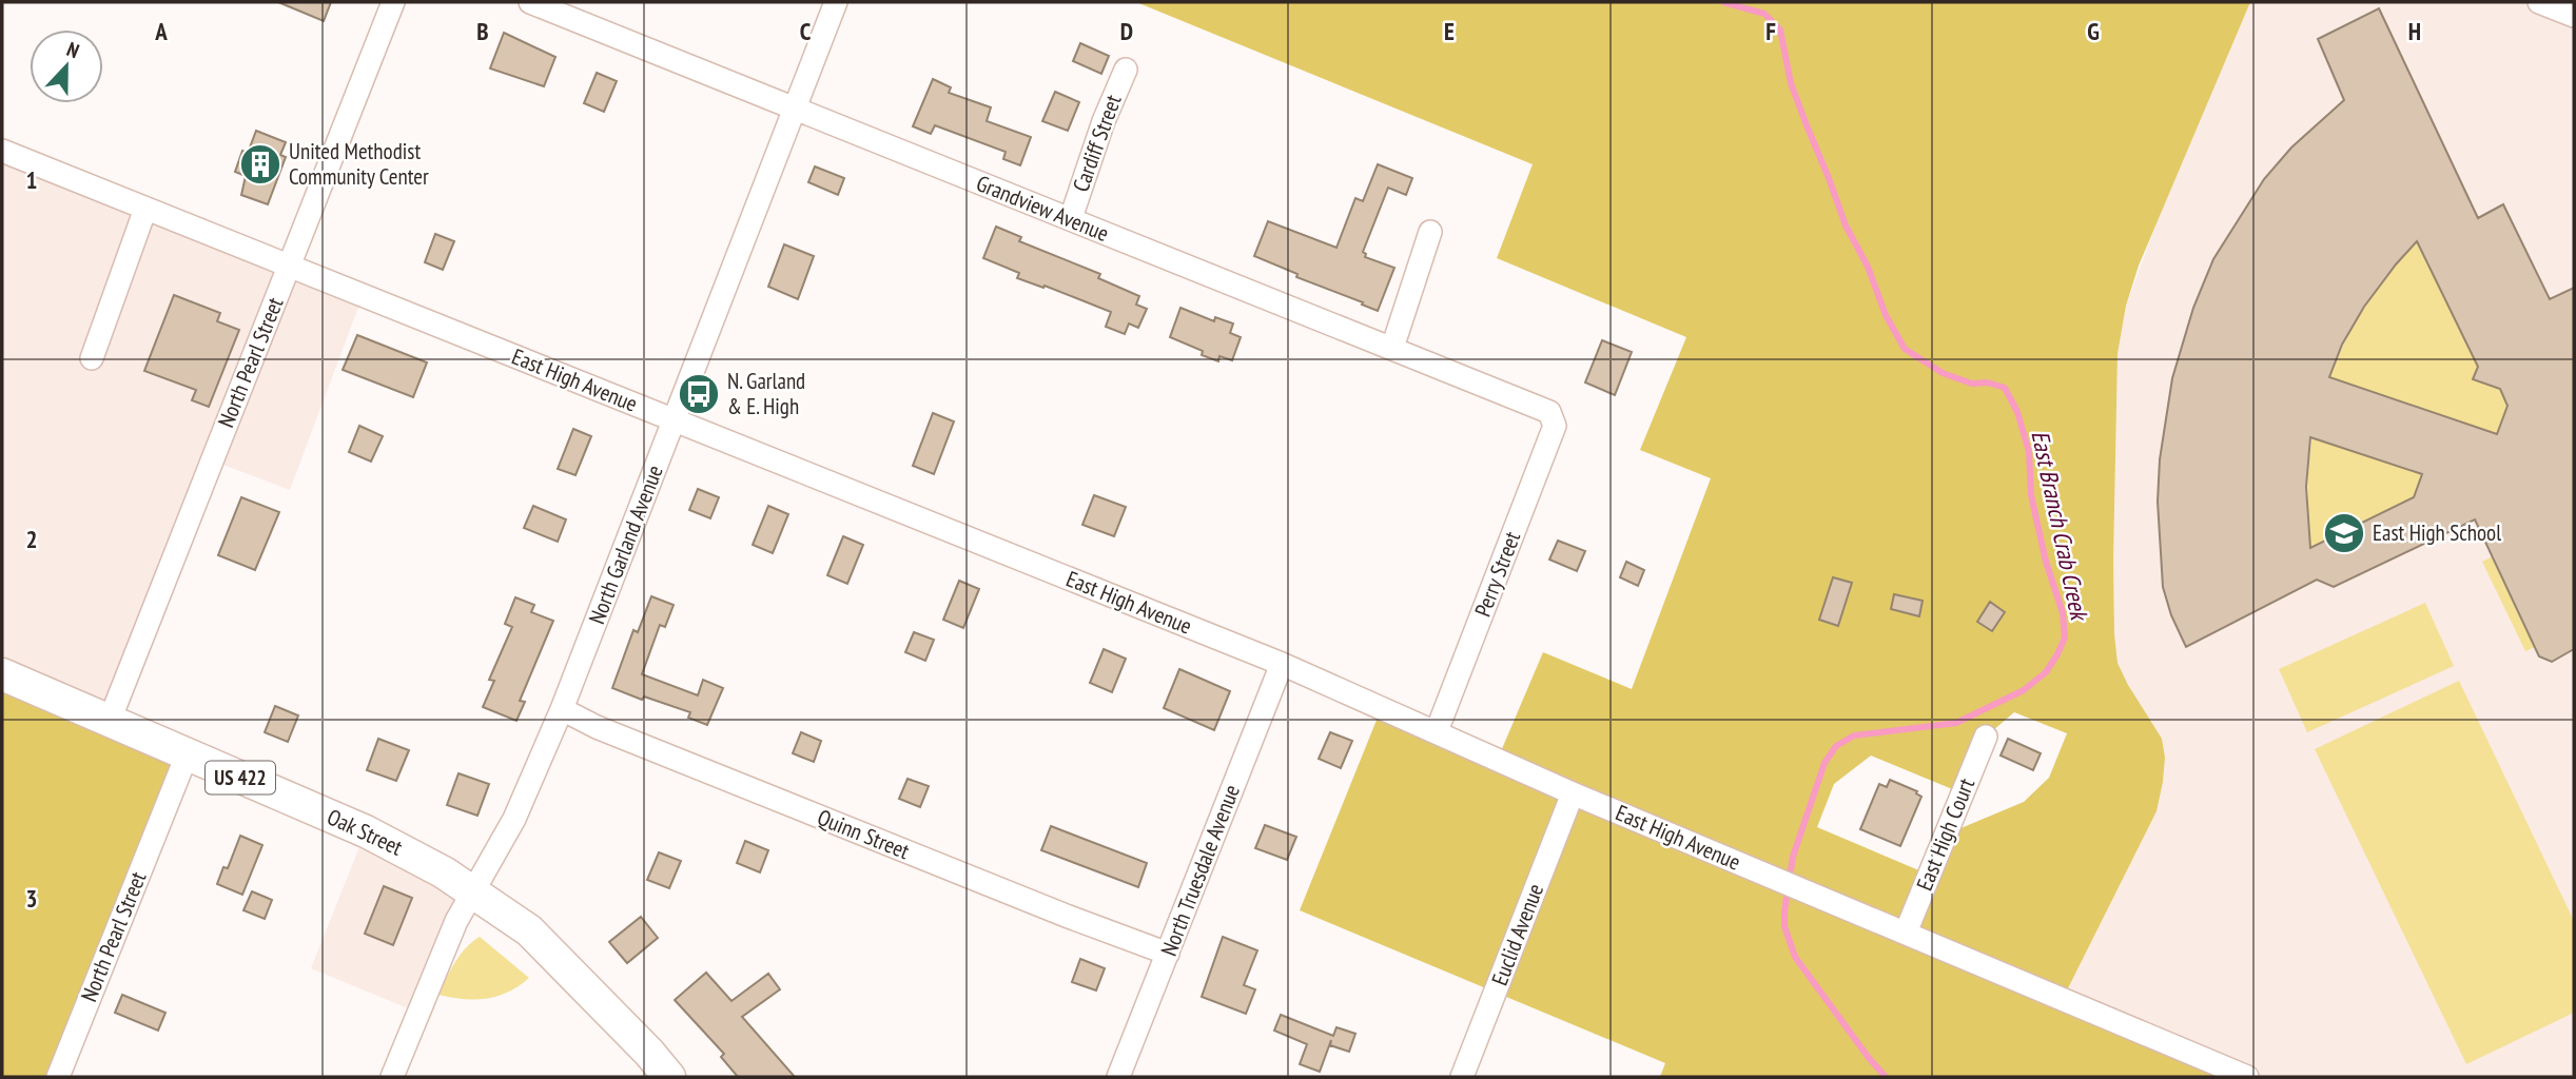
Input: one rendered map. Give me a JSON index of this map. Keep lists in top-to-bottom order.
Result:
{
  "streets": {
    "highway": ["US 422", "Oak Street"],
    "street": [
      "Cardiff Street",
      "Grandview Avenue",
      "North Pearl Street",
      "East High Avenue",
      "North Garland Avenue",
      "Perry Street",
      "Quinn Street",
      "East High Court",
      "North Truesdale Avenue",
      "Euclid Avenue"
    ]
  },
  "crossings": [
    ["Cardiff Street", "Grandview Avenue"],
    ["Grandview Avenue", "North Garland Avenue"],
    ["Grandview Avenue", "Perry Street"],
    ["North Pearl Street", "East High Avenue"],
    ["North Pearl Street", "Oak Street"],
    ["East High Avenue", "North Garland Avenue"],
    ["East High Avenue", "Perry Street"],
    ["East High Avenue", "East High Court"],
    ["East High Avenue", "North Truesdale Avenue"],
    ["East High Avenue", "Euclid Avenue"],
    ["North Garland Avenue", "Oak Street"],
    ["North Garland Avenue", "Quinn Street"],
    ["Quinn Street", "North Truesdale Avenue"]
  ],
  "water": ["East Branch Crab Creek"],
  "places": {
    "building": ["United Methodist Community Center"],
    "bus stop": ["N. Garland & E. High"],
    "school or university": ["East High School"]
  },
  "north": "top",
  "grid": {
    "columns": [
      "A",
      "B",
      "C",
      "D",
      "E",
      "F",
      "G",
      "H"
    ],
    "rows": ["1", "2", "3"]
  }
}
